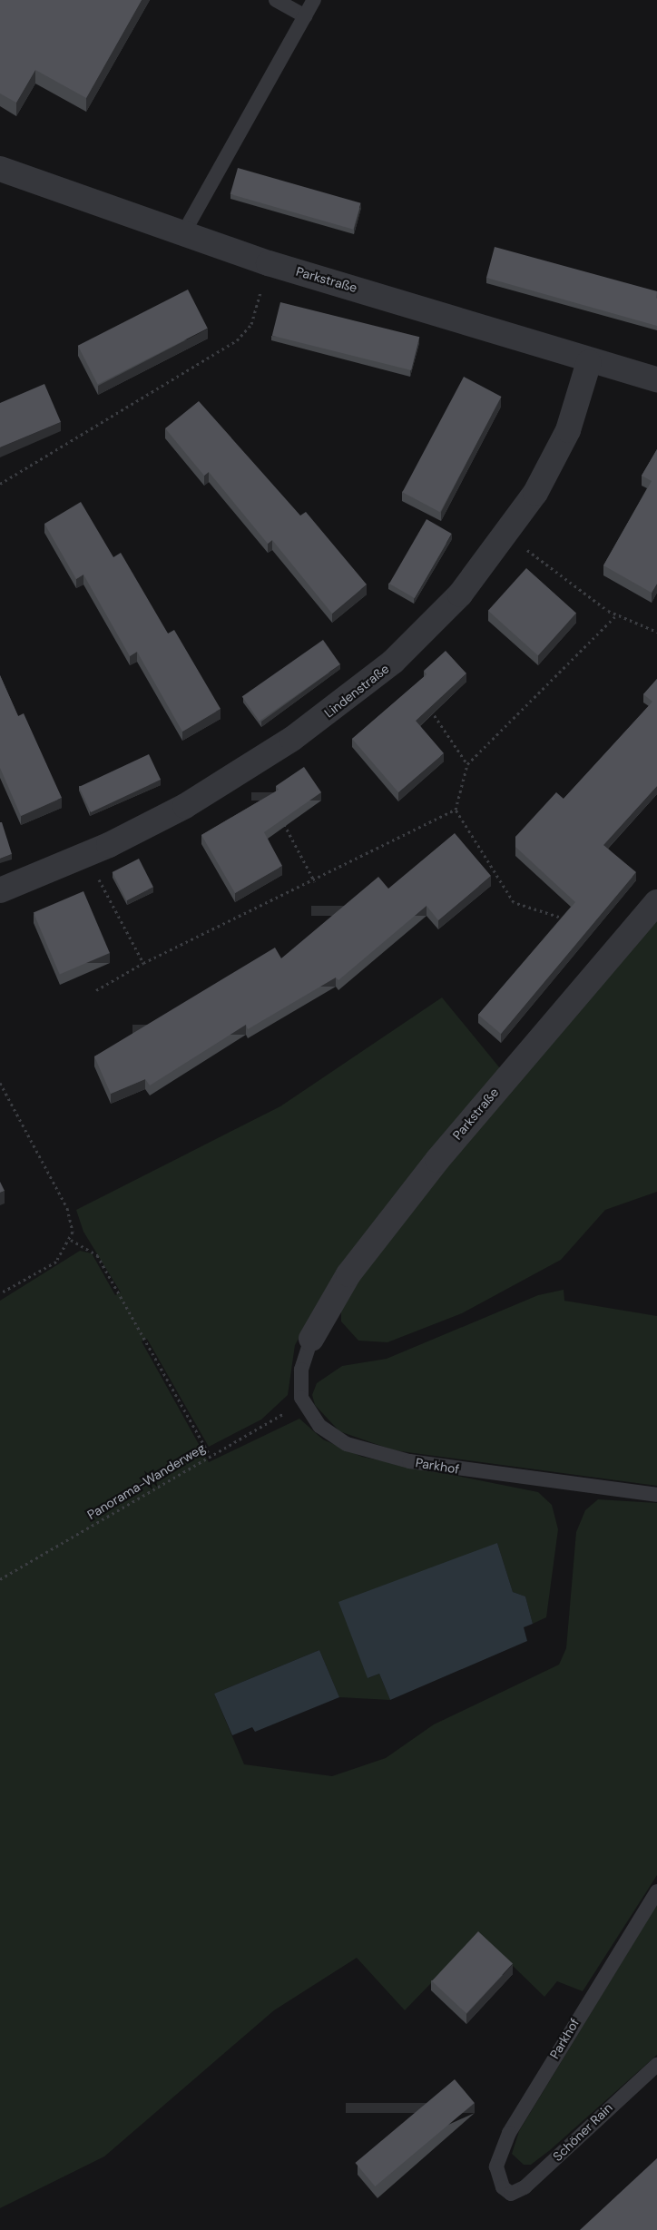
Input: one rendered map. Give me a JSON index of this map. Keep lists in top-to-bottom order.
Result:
{
  "streets": {
    "street": ["Parkstraße", "Lindenstraße"],
    "lane": ["Parkhof", "Schöner Rain"],
    "path": ["Panorama-Wanderweg"]
  },
  "crossings": [
    ["Parkstraße", "Lindenstraße"],
    ["Parkhof", "Panorama-Wanderweg"],
    ["Parkhof", "Schöner Rain"]
  ]
}
